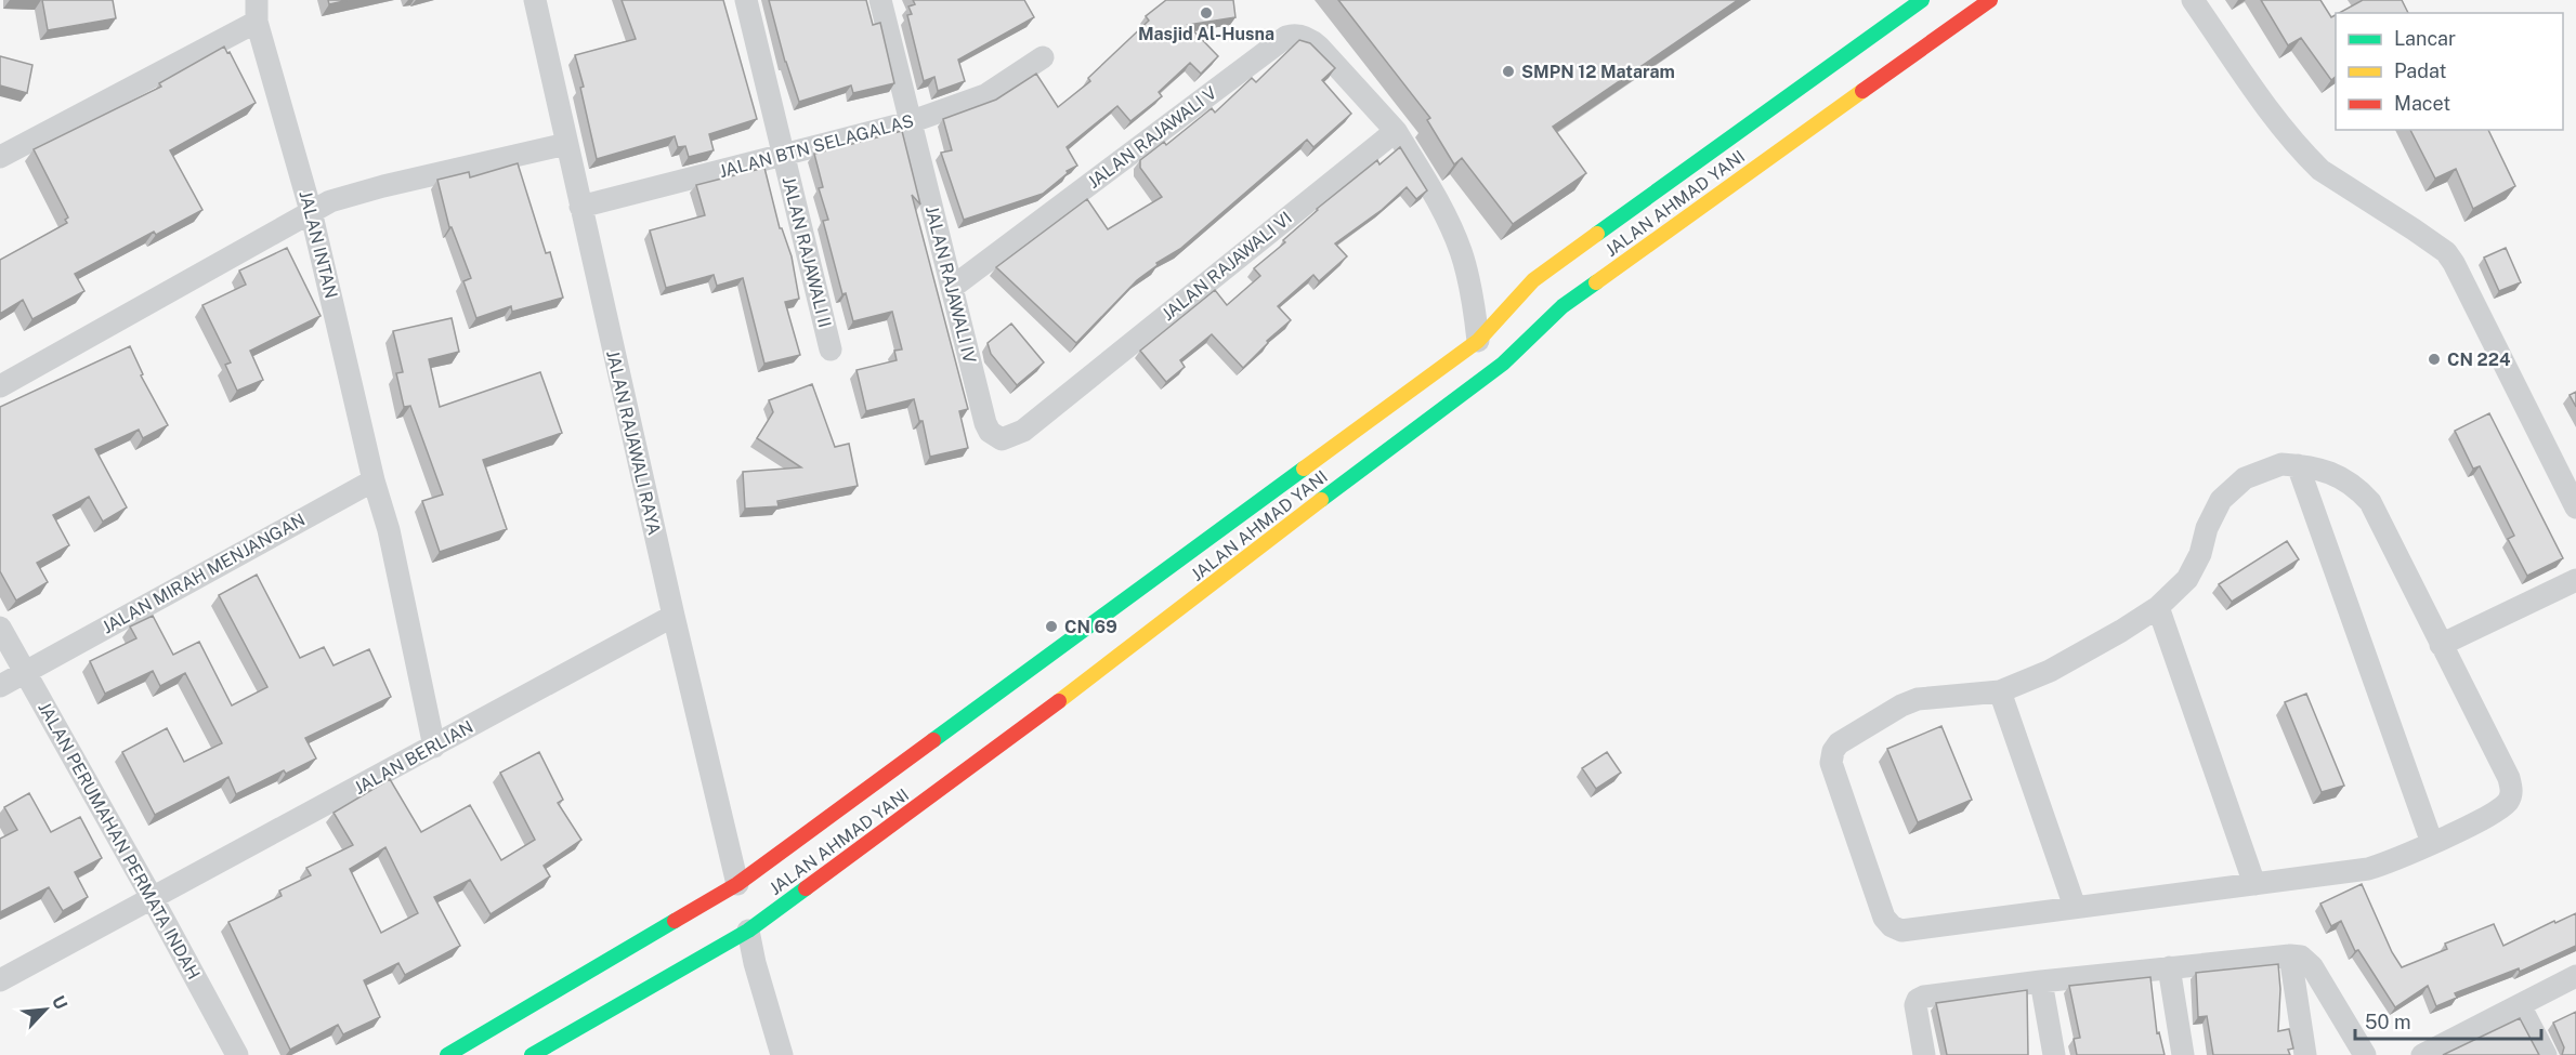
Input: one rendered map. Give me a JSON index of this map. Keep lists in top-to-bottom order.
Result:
{
  "streets": {
    "highway": ["JALAN AHMAD YANI"],
    "street": [
      "JALAN RAJAWALI V",
      "JALAN BTN SELAGALAS",
      "JALAN INTAN",
      "JALAN RAJAWALI II",
      "JALAN RAJAWALI VI",
      "JALAN RAJAWALI IV",
      "JALAN RAJAWALI RAYA",
      "JALAN MIRAH MENJANGAN",
      "JALAN BERLIAN",
      "JALAN PERUMAHAN PERMATA INDAH"
    ]
  },
  "crossings": [
    ["JALAN RAJAWALI V", "JALAN RAJAWALI VI"],
    ["JALAN RAJAWALI V", "JALAN RAJAWALI IV"],
    ["JALAN BTN SELAGALAS", "JALAN RAJAWALI II"],
    ["JALAN BTN SELAGALAS", "JALAN RAJAWALI IV"],
    ["JALAN BTN SELAGALAS", "JALAN RAJAWALI RAYA"],
    ["JALAN INTAN", "JALAN MIRAH MENJANGAN"],
    ["JALAN INTAN", "JALAN BERLIAN"],
    ["JALAN RAJAWALI VI", "JALAN RAJAWALI IV"],
    ["JALAN RAJAWALI RAYA", "JALAN BERLIAN"],
    ["JALAN MIRAH MENJANGAN", "JALAN PERUMAHAN PERMATA INDAH"],
    ["JALAN BERLIAN", "JALAN PERUMAHAN PERMATA INDAH"]
  ],
  "places": [
    "Masjid Al-Husna",
    "SMPN 12 Mataram",
    "CN 224",
    "CN 69"
  ],
  "legend": ["Lancar", "Padat", "Macet"],
  "scale_bar": "50 m",
  "north": "top right"
}
